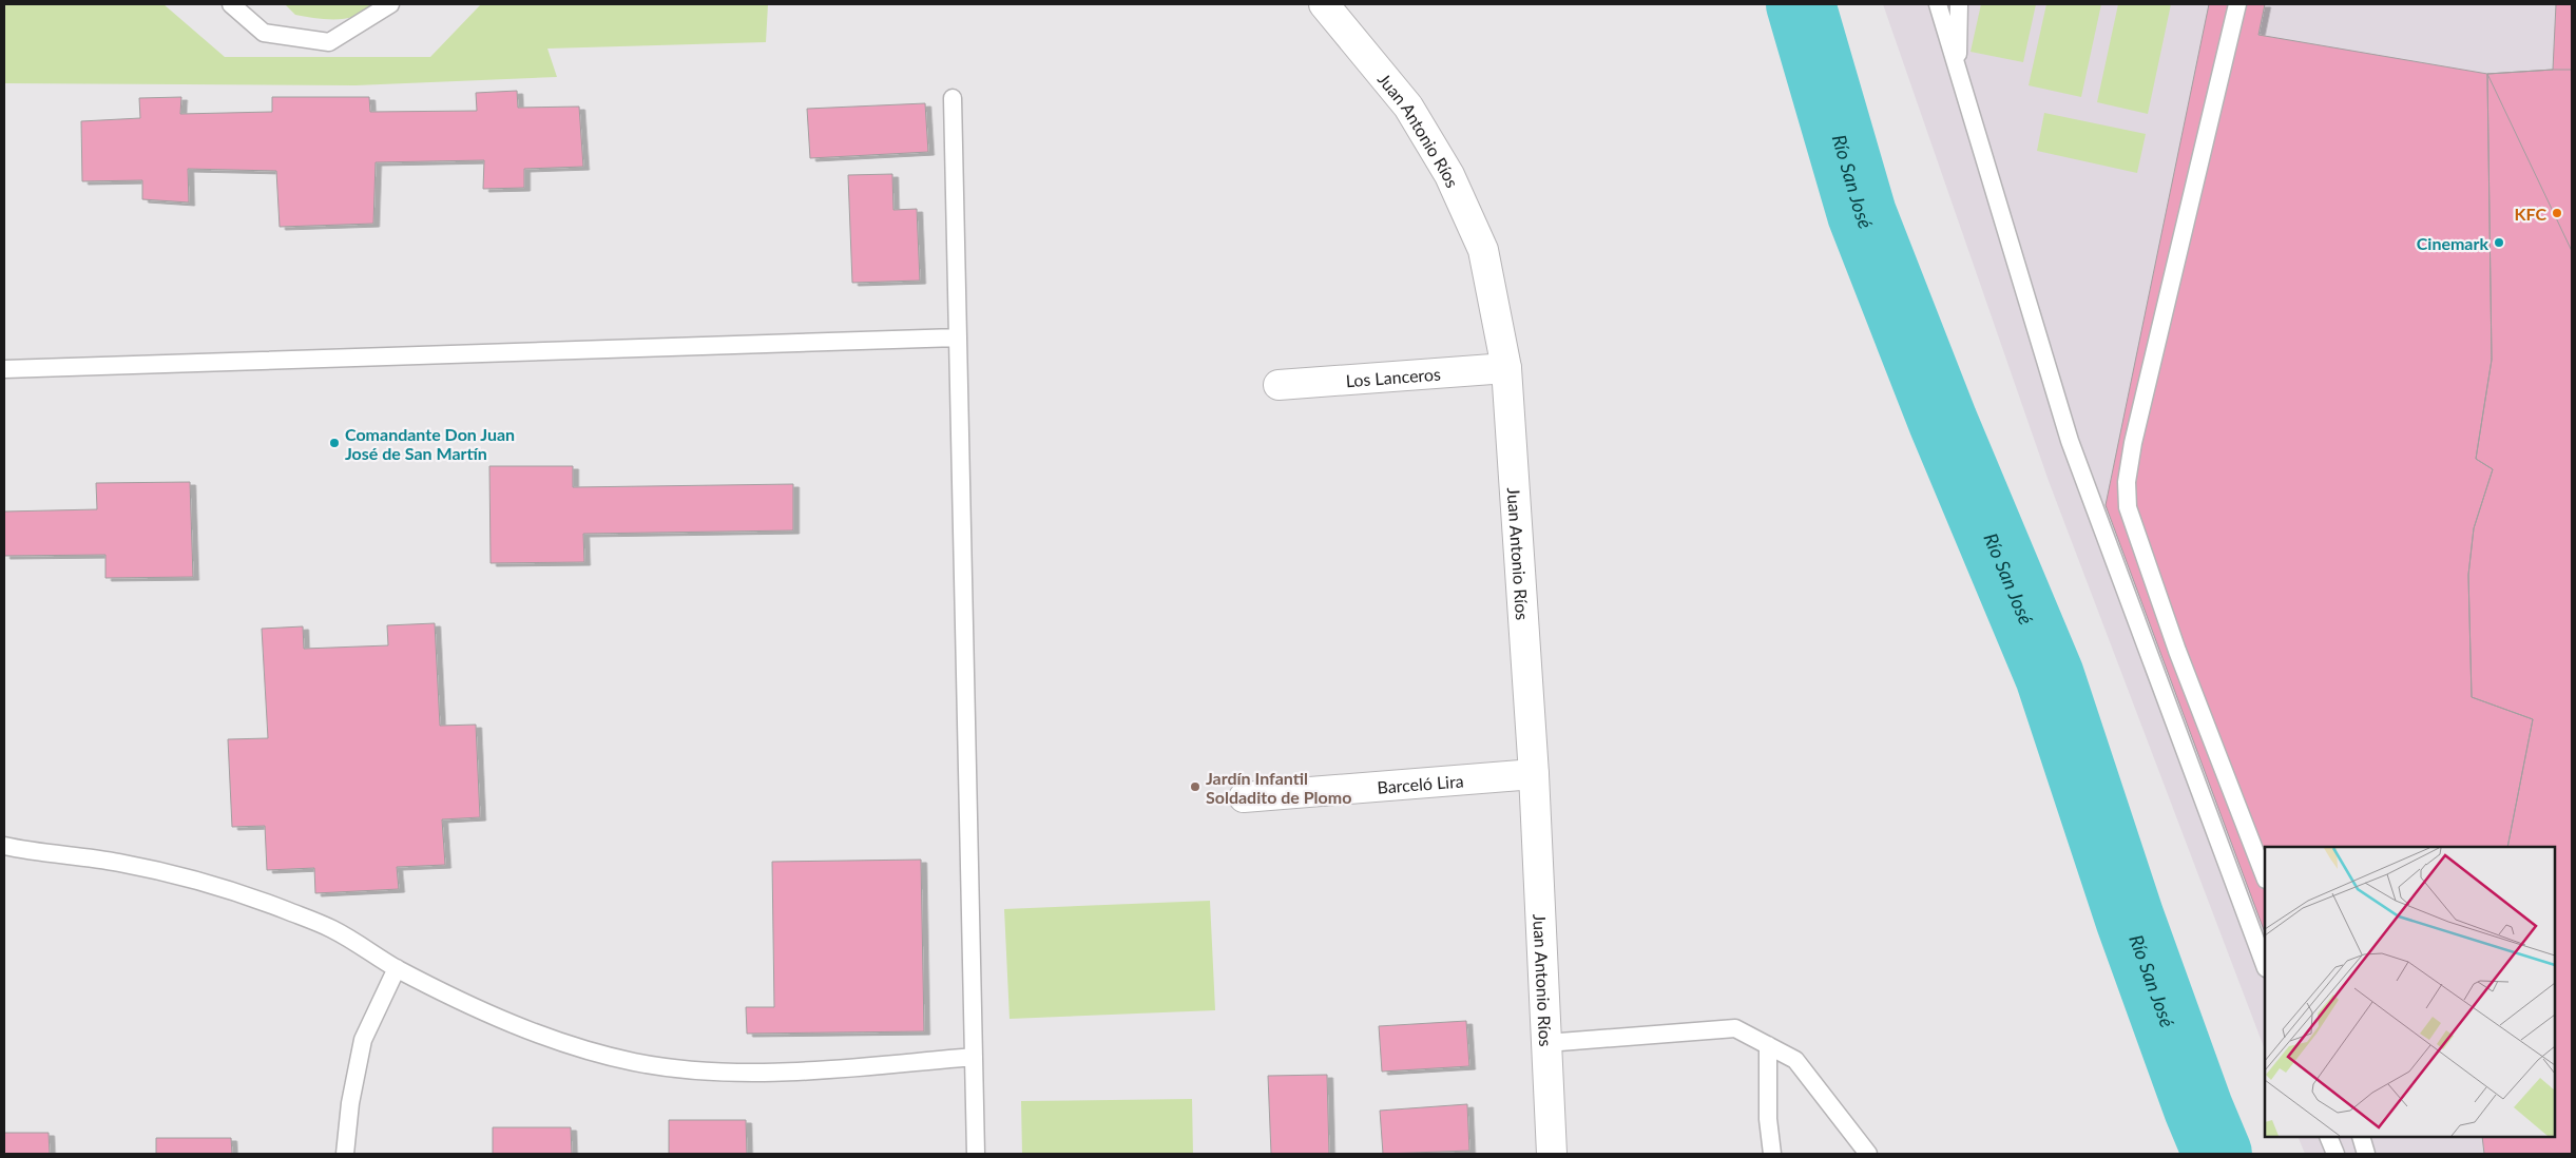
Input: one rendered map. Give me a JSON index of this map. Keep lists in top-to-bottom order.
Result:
{
  "streets": {
    "main road": ["Juan Antonio Ríos", "Los Lanceros", "Barceló Lira"]
  },
  "crossings": [
    ["Juan Antonio Ríos", "Los Lanceros"],
    ["Juan Antonio Ríos", "Barceló Lira"]
  ],
  "water": ["Río San José"],
  "places": [
    "KFC",
    "Cinemark",
    "Comandante Don Juan José de San Martín",
    "Jardín Infantil Soldadito de Plomo"
  ]
}
